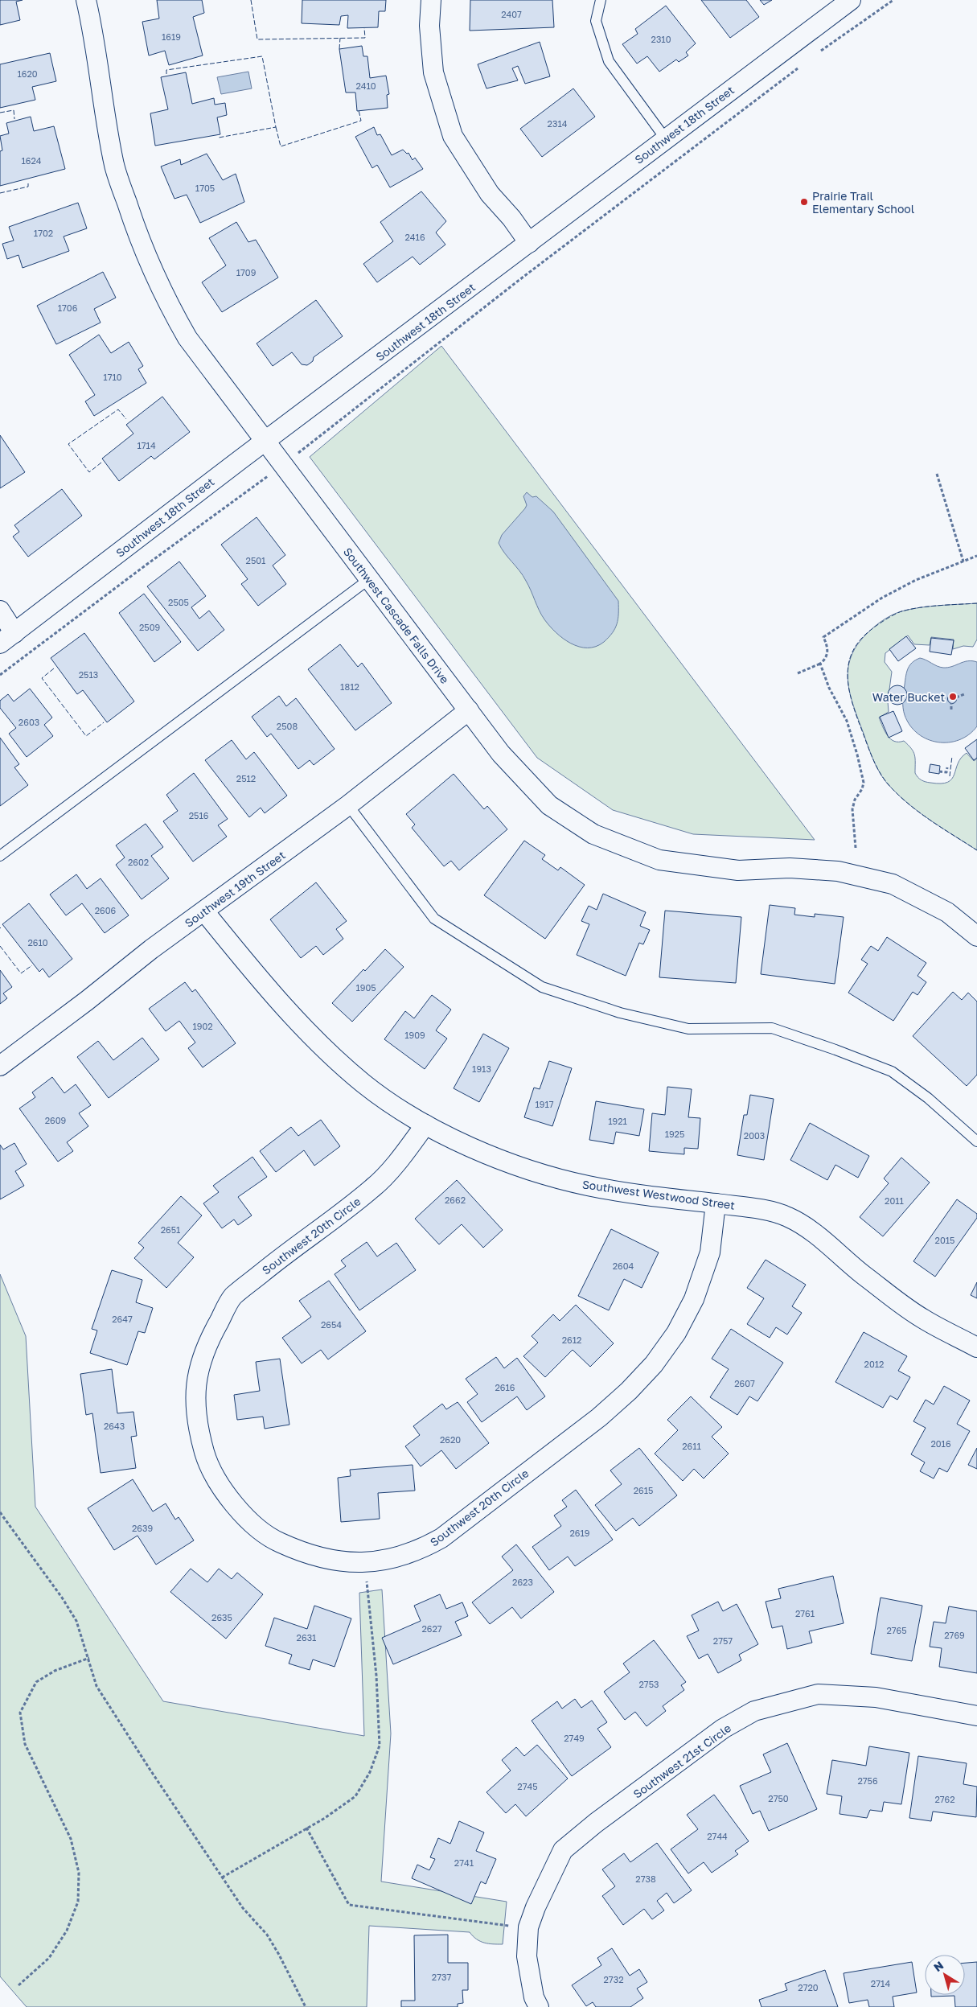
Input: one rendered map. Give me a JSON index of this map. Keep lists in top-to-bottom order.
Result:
{
  "streets": {
    "street": [
      "Southwest 18th Street",
      "Southwest Cascade Falls Drive",
      "Southwest 19th Street",
      "Southwest Westwood Street",
      "Southwest 20th Circle",
      "Southwest 21st Circle"
    ]
  },
  "crossings": [
    ["Southwest 18th Street", "Southwest Cascade Falls Drive"],
    ["Southwest Cascade Falls Drive", "Southwest 19th Street"],
    ["Southwest 19th Street", "Southwest Westwood Street"],
    ["Southwest Westwood Street", "Southwest 20th Circle"]
  ],
  "places": ["Prairie Trail Elementary School", "Water Bucket"],
  "house_numbers": [
    "2407",
    "1619",
    "2310",
    "1620",
    "2410",
    "2314",
    "1624",
    "1705",
    "1702",
    "2416",
    "1709",
    "1706",
    "1710",
    "1714",
    "2501",
    "2505",
    "2509",
    "2513",
    "1812",
    "2603",
    "2508",
    "2512",
    "2516",
    "2602",
    "2606",
    "2610",
    "1905",
    "1902",
    "1909",
    "1913",
    "1917",
    "2609",
    "1921",
    "1925",
    "2003",
    "2662",
    "2011",
    "2651",
    "2015",
    "2604",
    "2647",
    "2654",
    "2612",
    "2012",
    "2607",
    "2616",
    "2643",
    "2620",
    "2016",
    "2611",
    "2615",
    "2639",
    "2619",
    "2623",
    "2761",
    "2635",
    "2627",
    "2765",
    "2769",
    "2631",
    "2757",
    "2753",
    "2749",
    "2756",
    "2745",
    "2750",
    "2762",
    "2744",
    "2741",
    "2738",
    "2737",
    "2732",
    "2714",
    "2720"
  ],
  "north": "top left"
}
